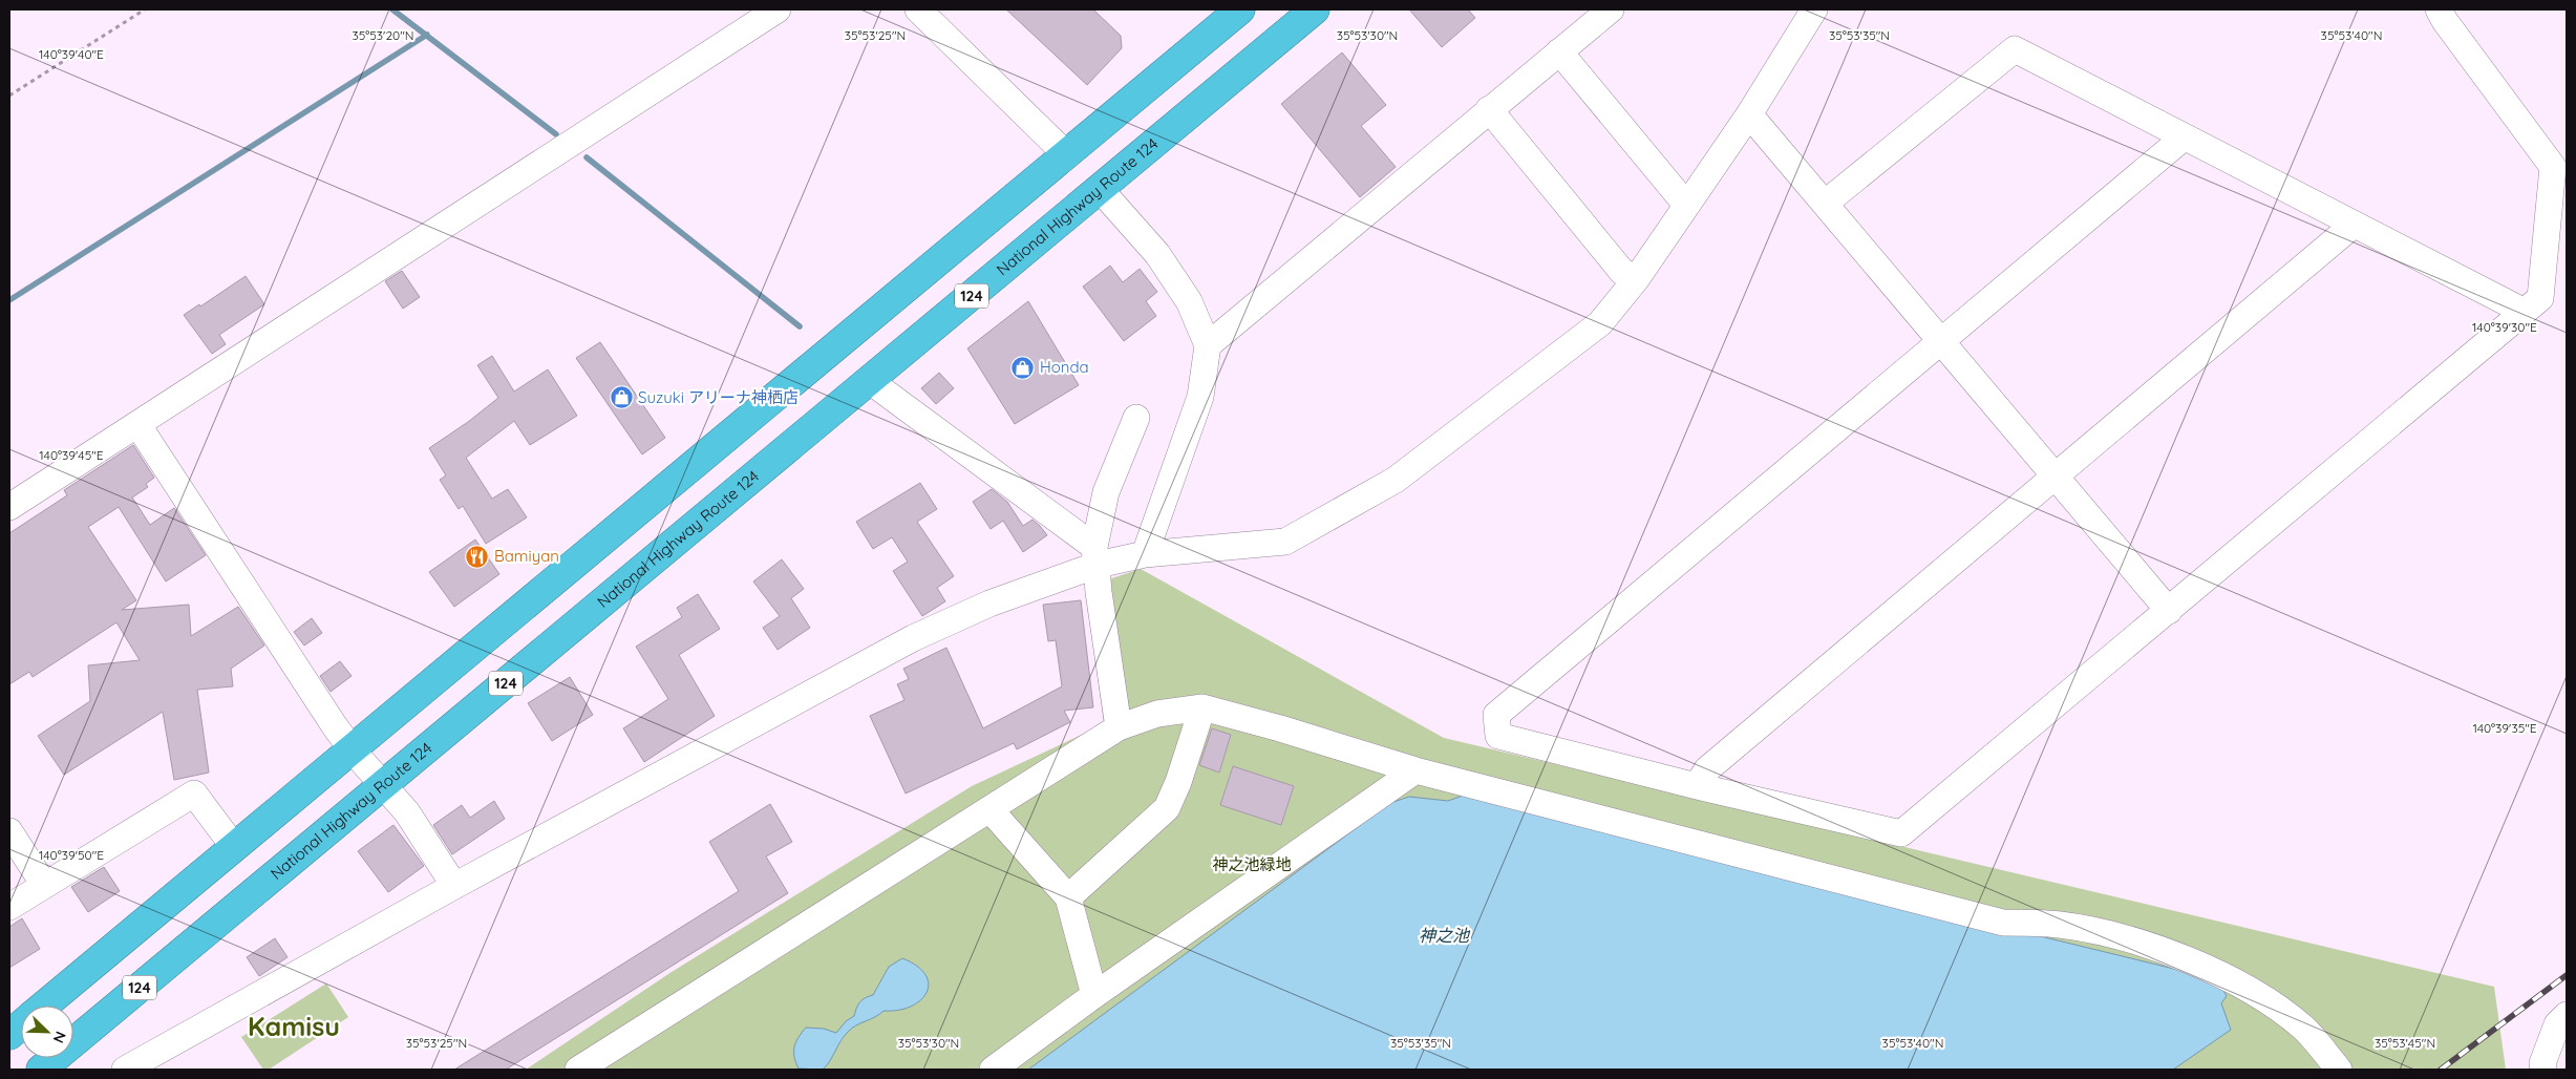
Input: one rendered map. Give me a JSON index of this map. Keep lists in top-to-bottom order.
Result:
{
  "streets": {
    "highway": ["National Highway Route 124", "124"]
  },
  "districts": ["Kamisu"],
  "water": ["神之池"],
  "parks": ["神之池緑地"],
  "places": {
    "shop": ["Honda", "Suzuki アリーナ神栖店"],
    "restaurant": ["Bamiyan"]
  },
  "north": "bottom right",
  "coordinates": [
    "35°53'20\"N",
    "35°53'25\"N",
    "35°53'30\"N",
    "35°53'35\"N",
    "35°53'40\"N",
    "140°39'40\"E",
    "140°39'30\"E",
    "140°39'45\"E",
    "140°39'35\"E",
    "140°39'50\"E",
    "35°53'45\"N"
  ]
}
